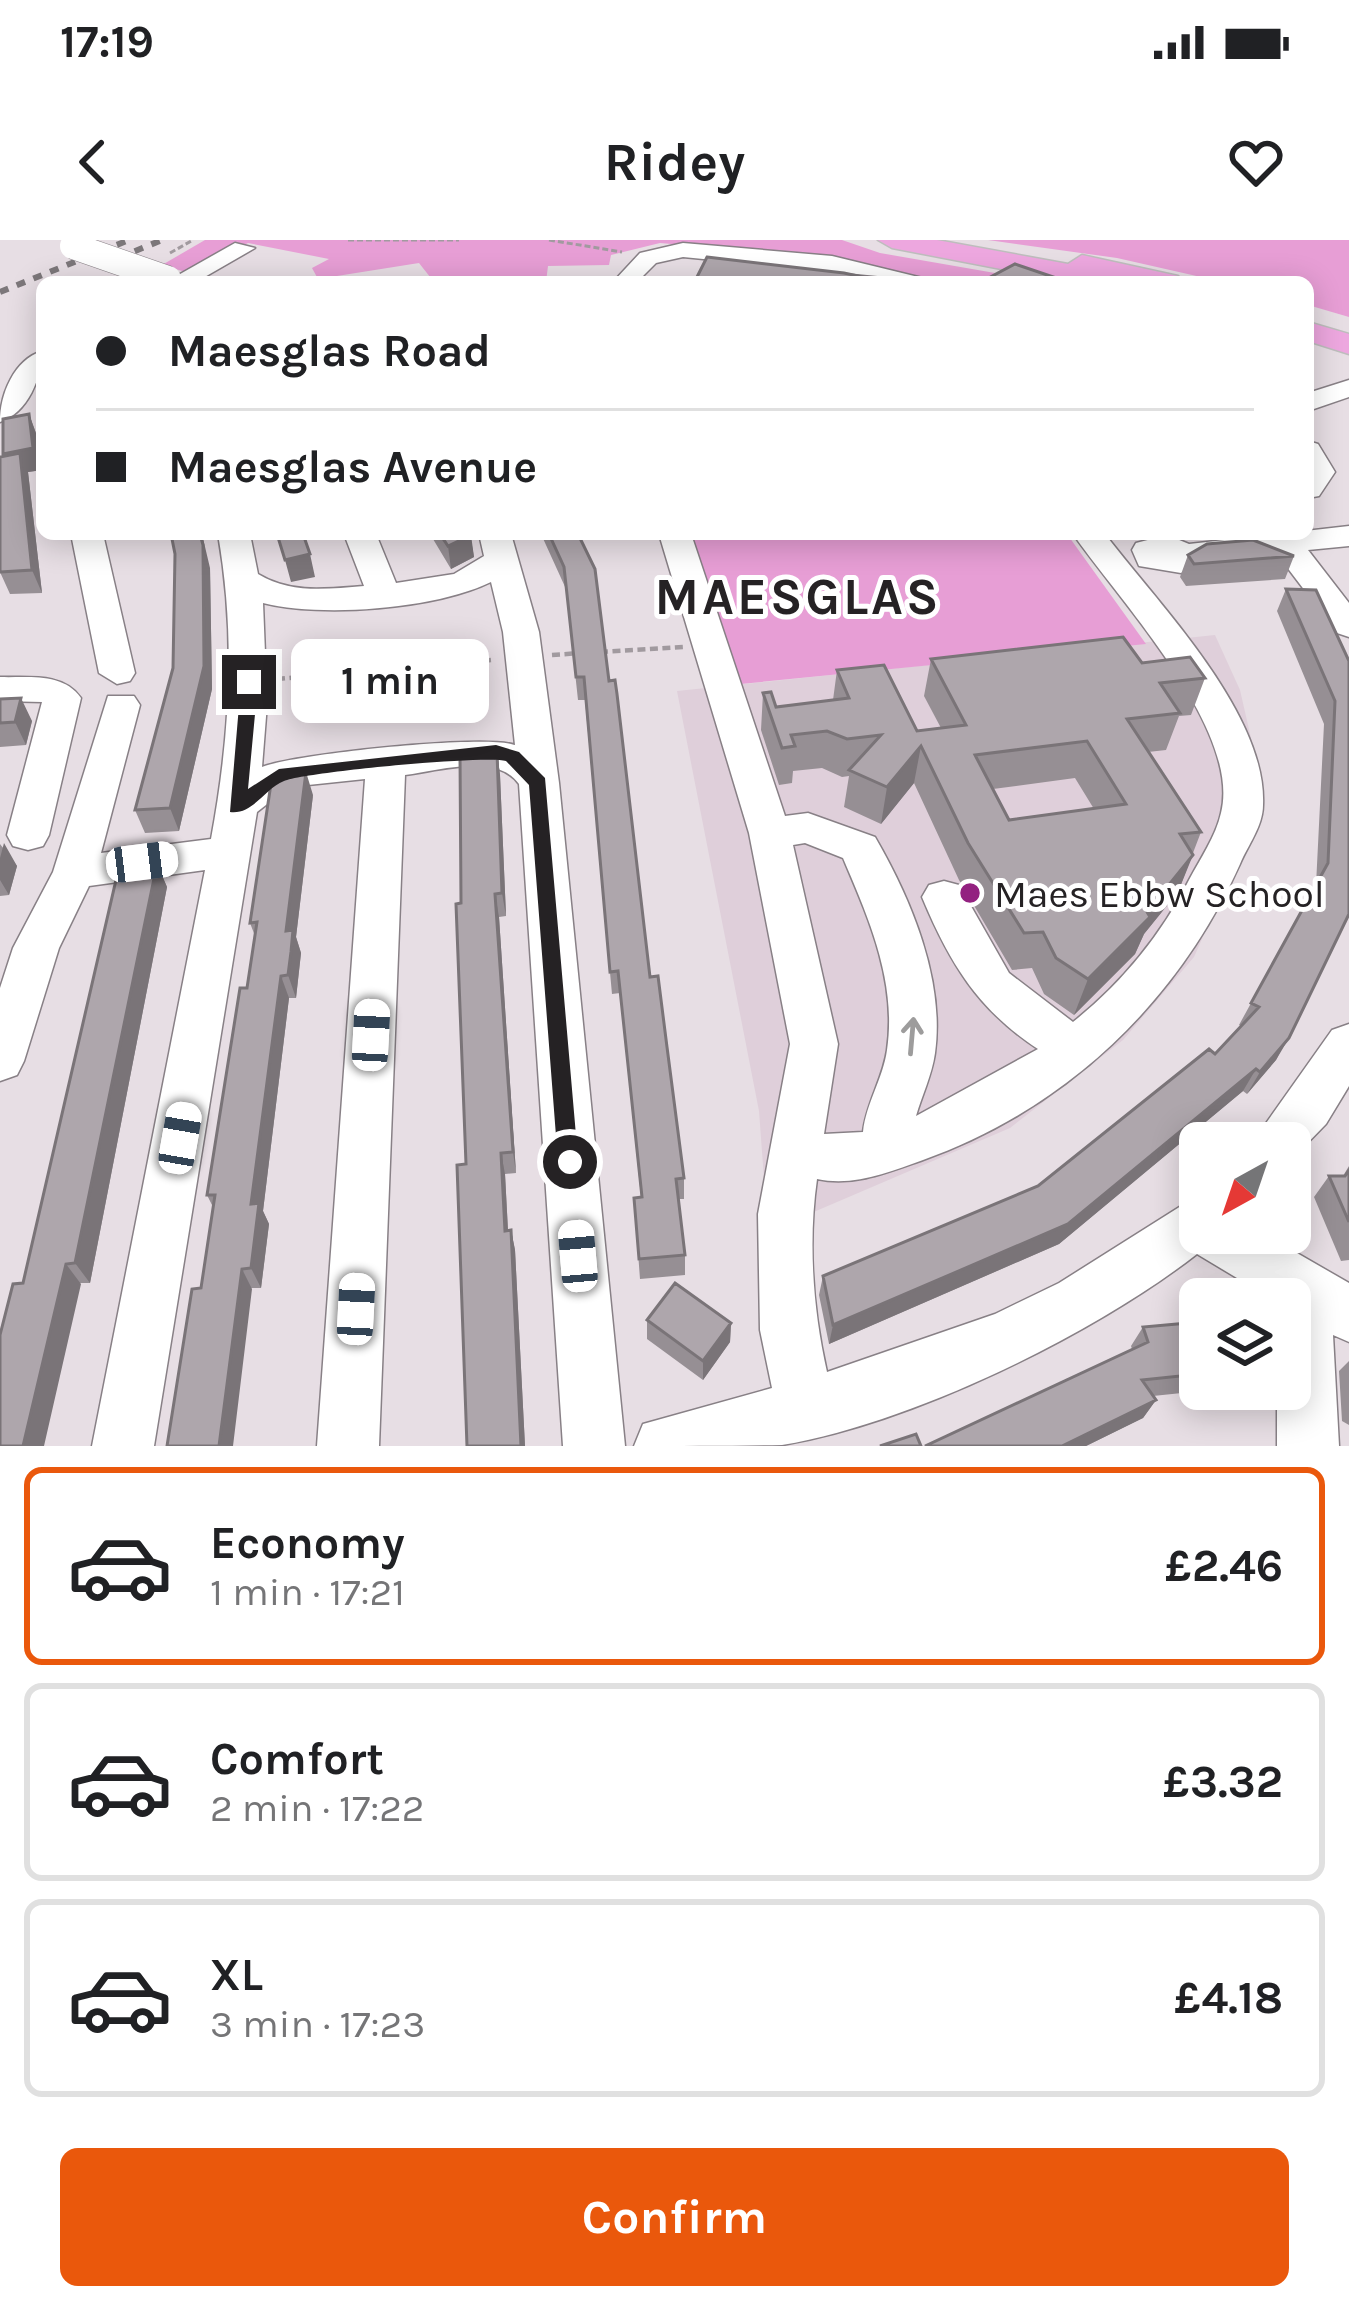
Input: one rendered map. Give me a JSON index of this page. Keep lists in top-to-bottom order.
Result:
{
  "districts": ["MAESGLAS"],
  "places": ["Maes Ebbw School"],
  "north": "bottom left",
  "page": {
    "status": "17:19",
    "header": "Ridey",
    "banner": ["Maesglas Road", "Maesglas Avenue"],
    "bubble": "1 min",
    "list": [
      {
        "name": "Economy",
        "note": "1 min · 17:21",
        "value": "£2.46"
      },
      {
        "name": "Comfort",
        "note": "2 min · 17:22",
        "value": "£3.32"
      },
      {
        "name": "XL",
        "note": "3 min · 17:23",
        "value": "£4.18"
      }
    ],
    "buttons": "Confirm"
  }
}
